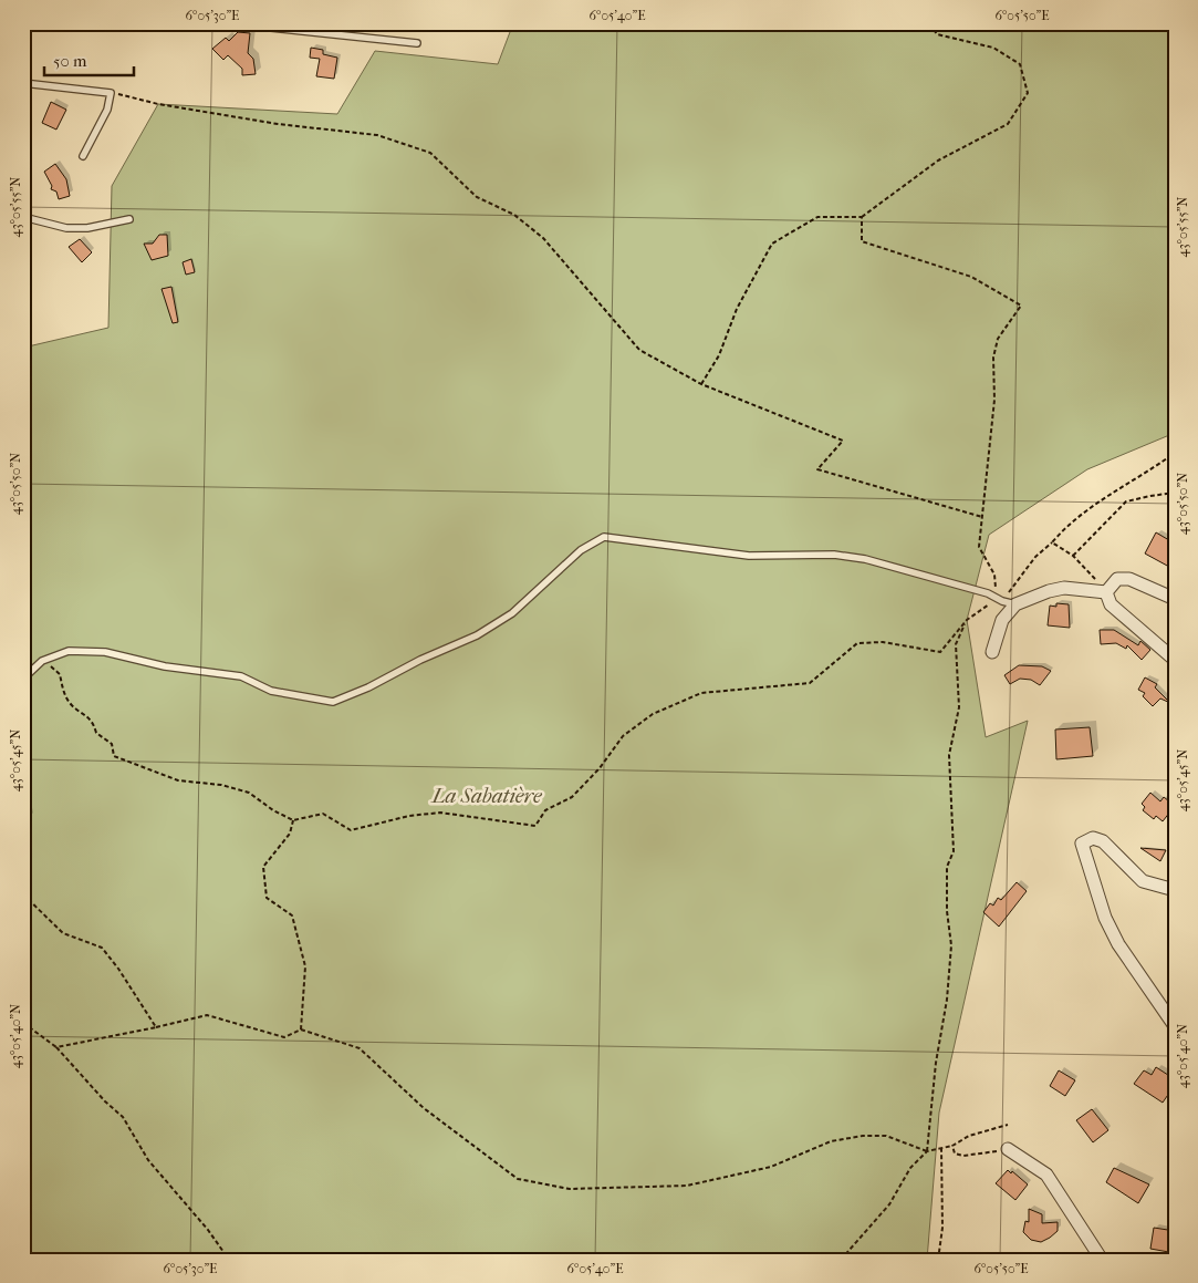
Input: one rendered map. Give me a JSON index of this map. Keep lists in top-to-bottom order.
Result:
{
  "parks": ["La Sabatière"],
  "scale_bar": "50 m",
  "coordinates": [
    "6°05'30\"E",
    "6°05'40\"E",
    "6°05'50\"E",
    "43°05'55\"N",
    "43°05'50\"N",
    "43°05'45\"N",
    "43°05'40\"N"
  ]
}
